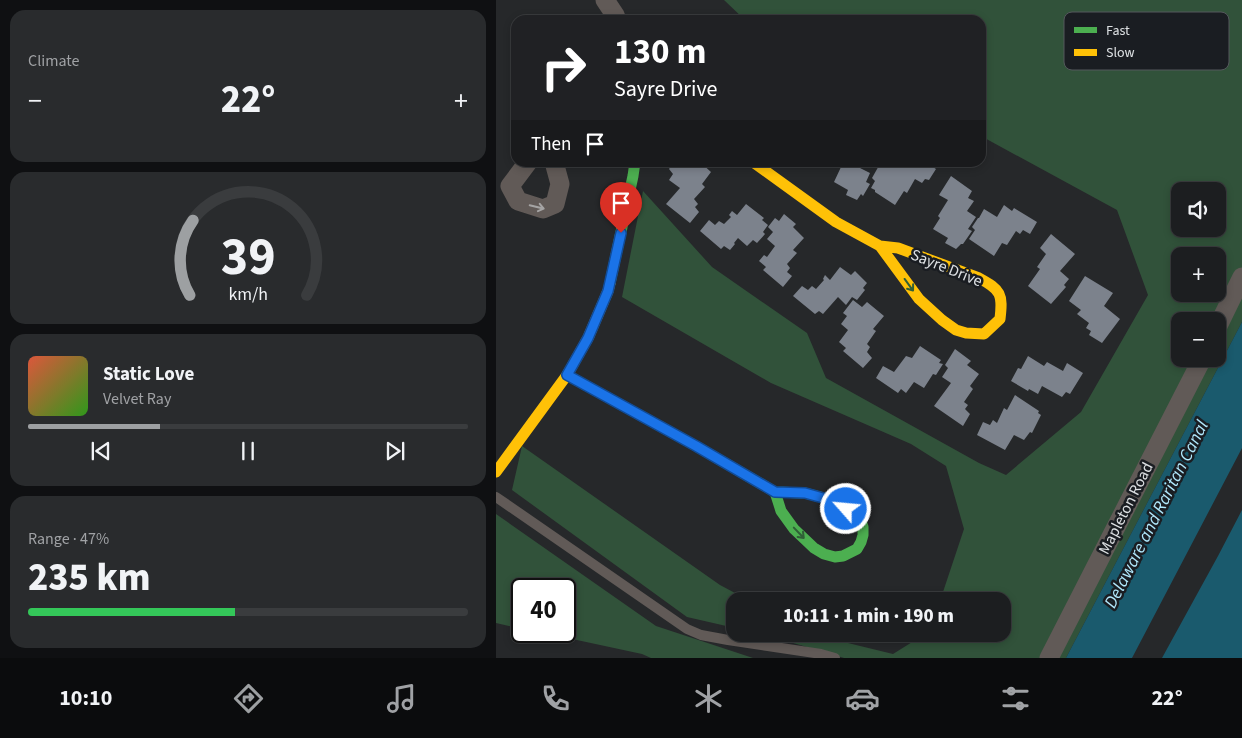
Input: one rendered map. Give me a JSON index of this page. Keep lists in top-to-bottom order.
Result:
{
  "streets": {
    "street": ["Sayre Drive", "Mapleton Road"]
  },
  "water": ["Delaware and Raritan Canal"],
  "legend": ["Fast", "Slow"],
  "page": {
    "tile": [
      "Climate",
      ["Range · 47%", "235 km"]
    ],
    "turn": ["130 m", "Sayre Drive"],
    "heat": ["−", "22°", "+"],
    "then": "Then",
    "map_buttons": ["+", "−"],
    "song": ["Static Love", "Velvet Ray"],
    "limit": "40",
    "trip": "10:11 · 1 min · 190 m",
    "tabs": ["10:10", "22°"],
    "gauge": ["39", "km/h"]
  }
}
